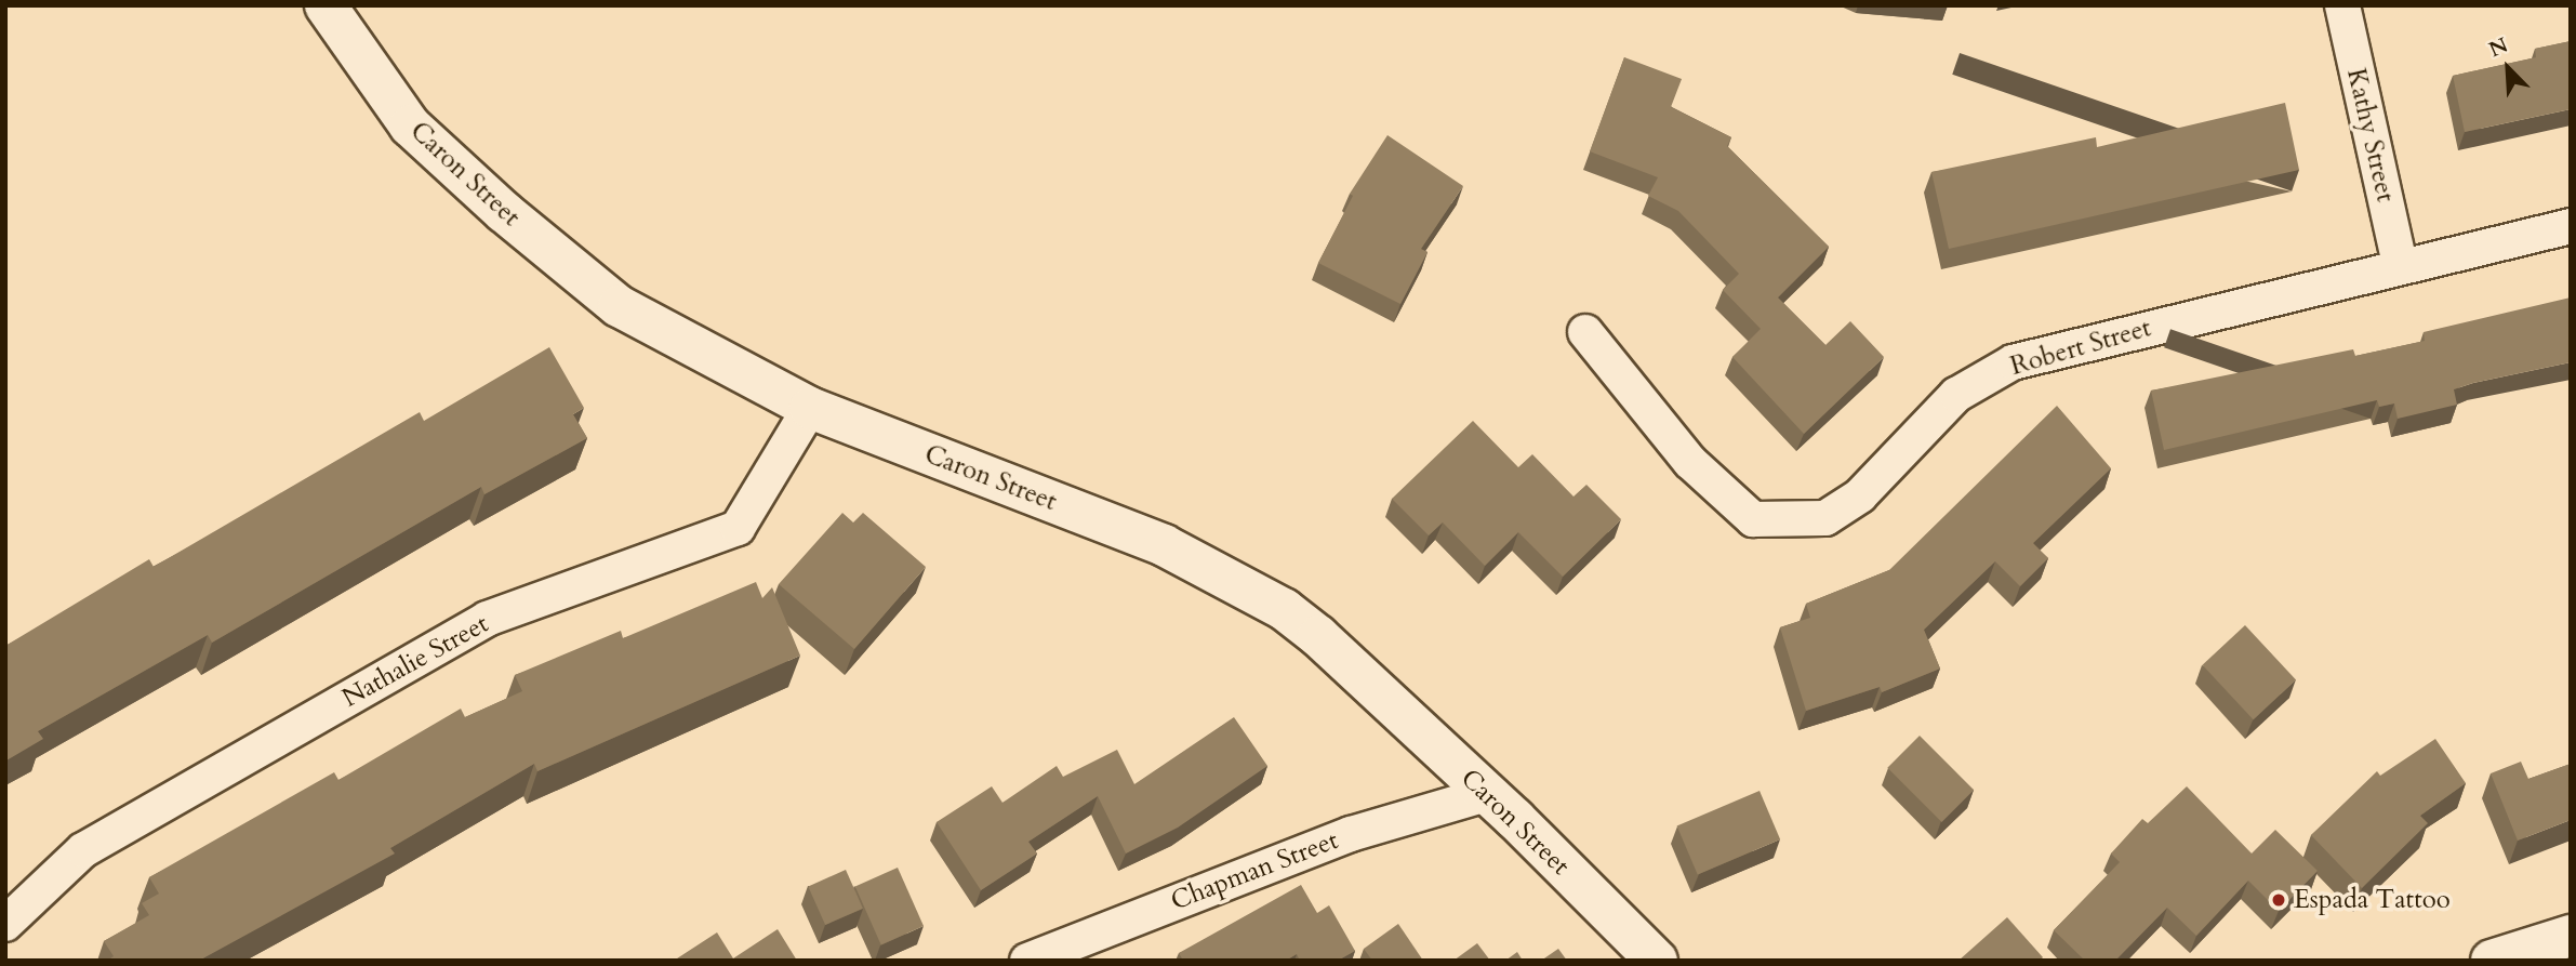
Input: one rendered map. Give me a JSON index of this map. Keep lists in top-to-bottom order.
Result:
{
  "streets": {
    "street": [
      "Kathy Street",
      "Caron Street",
      "Robert Street",
      "Nathalie Street",
      "Chapman Street"
    ]
  },
  "crossings": [
    ["Kathy Street", "Robert Street"],
    ["Caron Street", "Nathalie Street"],
    ["Caron Street", "Chapman Street"]
  ],
  "places": ["Espada Tattoo"],
  "north": "top left"
}
